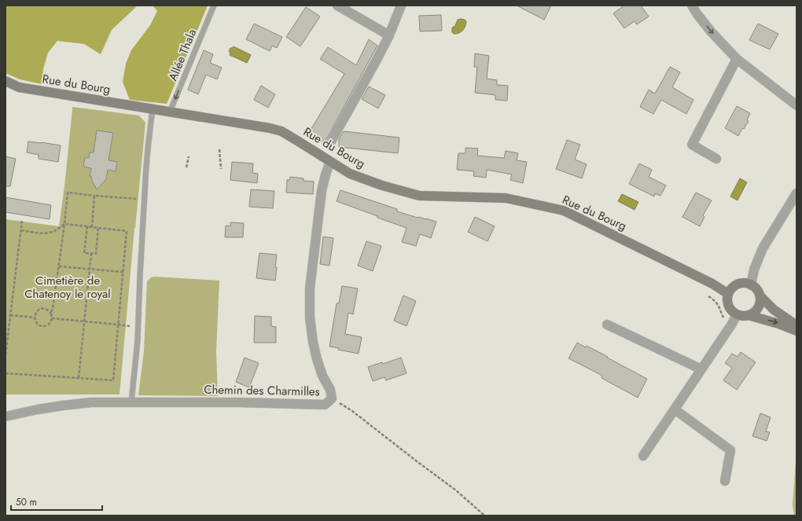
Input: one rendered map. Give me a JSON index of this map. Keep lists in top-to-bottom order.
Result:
{
  "streets": {
    "street": ["Rue du Bourg", "Chemin des Charmilles"],
    "lane": ["Allée Thala"]
  },
  "crossings": [
    ["Allée Thala", "Rue du Bourg"],
    ["Rue du Bourg", "Chemin des Charmilles"]
  ],
  "one_way": ["Allée Thala"],
  "parks": ["Cimetière de Chatenoy le royal"],
  "scale_bar": "50 m"
}
